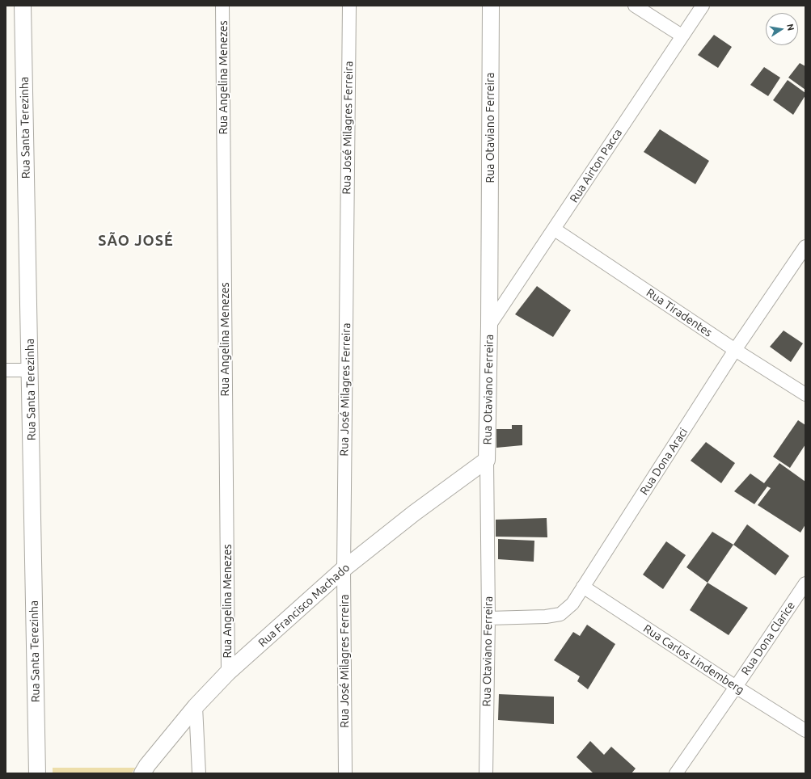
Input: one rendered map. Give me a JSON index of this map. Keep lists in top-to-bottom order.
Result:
{
  "streets": {
    "street": [
      "Rua Angelina Menezes",
      "Rua Santa Terezinha",
      "Rua José Milagres Ferreira",
      "Rua Otaviano Ferreira",
      "Rua Airton Pacca",
      "Rua Tiradentes",
      "Rua Dona Araci",
      "Rua Francisco Machado",
      "Rua Dona Clarice",
      "Rua Carlos Lindemberg"
    ]
  },
  "crossings": [
    ["Rua Angelina Menezes", "Rua Francisco Machado"],
    ["Rua José Milagres Ferreira", "Rua Francisco Machado"],
    ["Rua Otaviano Ferreira", "Rua Airton Pacca"],
    ["Rua Otaviano Ferreira", "Rua Dona Araci"],
    ["Rua Otaviano Ferreira", "Rua Francisco Machado"],
    ["Rua Airton Pacca", "Rua Tiradentes"],
    ["Rua Tiradentes", "Rua Dona Araci"],
    ["Rua Dona Araci", "Rua Carlos Lindemberg"],
    ["Rua Dona Clarice", "Rua Carlos Lindemberg"]
  ],
  "districts": ["SÃO JOSÉ"],
  "north": "right"
}
